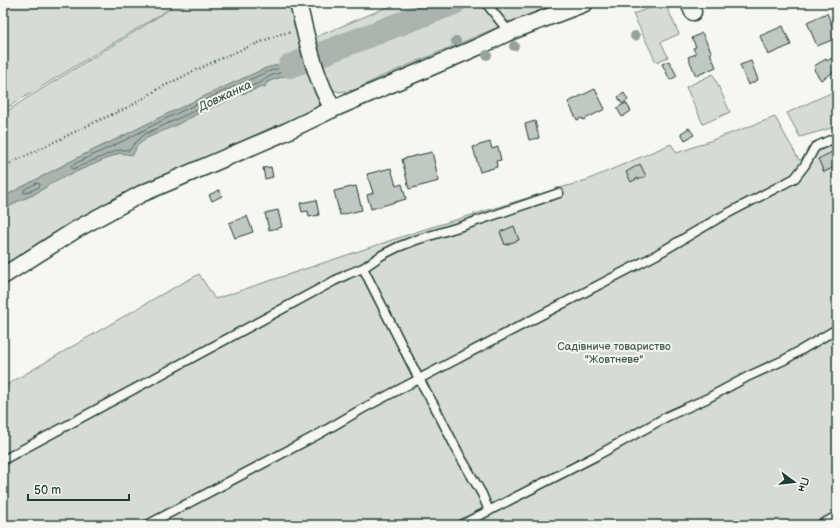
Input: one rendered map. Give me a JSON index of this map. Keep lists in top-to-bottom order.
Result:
{
  "water": ["Довжанка"],
  "parks": ["Садівниче товариство \"Жовтневе\""],
  "scale_bar": "50 m",
  "north": "right"
}
